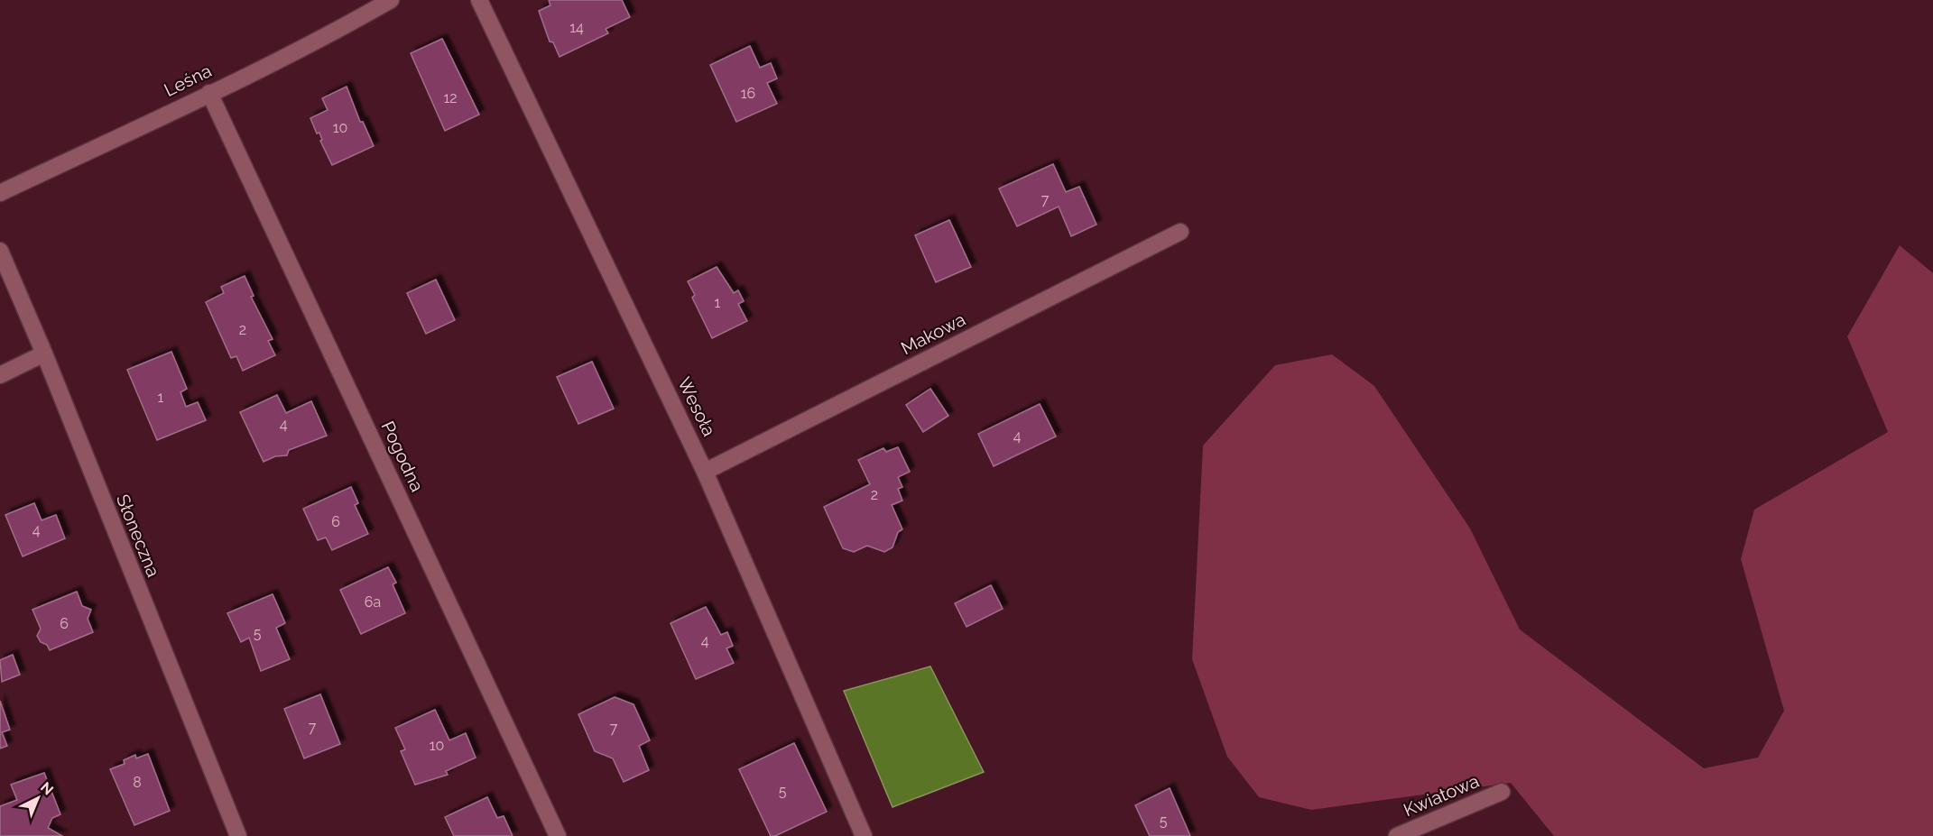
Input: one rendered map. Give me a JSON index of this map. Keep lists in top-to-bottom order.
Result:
{
  "streets": {
    "street": [
      "Leśna",
      "Makowa",
      "Wesoła",
      "Pogodna",
      "Słoneczna",
      "Kwiatowa"
    ]
  },
  "crossings": [
    ["Leśna", "Pogodna"],
    ["Makowa", "Wesoła"]
  ],
  "house_numbers": [
    "14",
    "16",
    "12",
    "10",
    "7",
    "1",
    "2",
    "1",
    "4",
    "4",
    "2",
    "6",
    "4",
    "6a",
    "6",
    "5",
    "4",
    "7",
    "7",
    "10",
    "8",
    "5",
    "5"
  ],
  "north": "top right"
}
